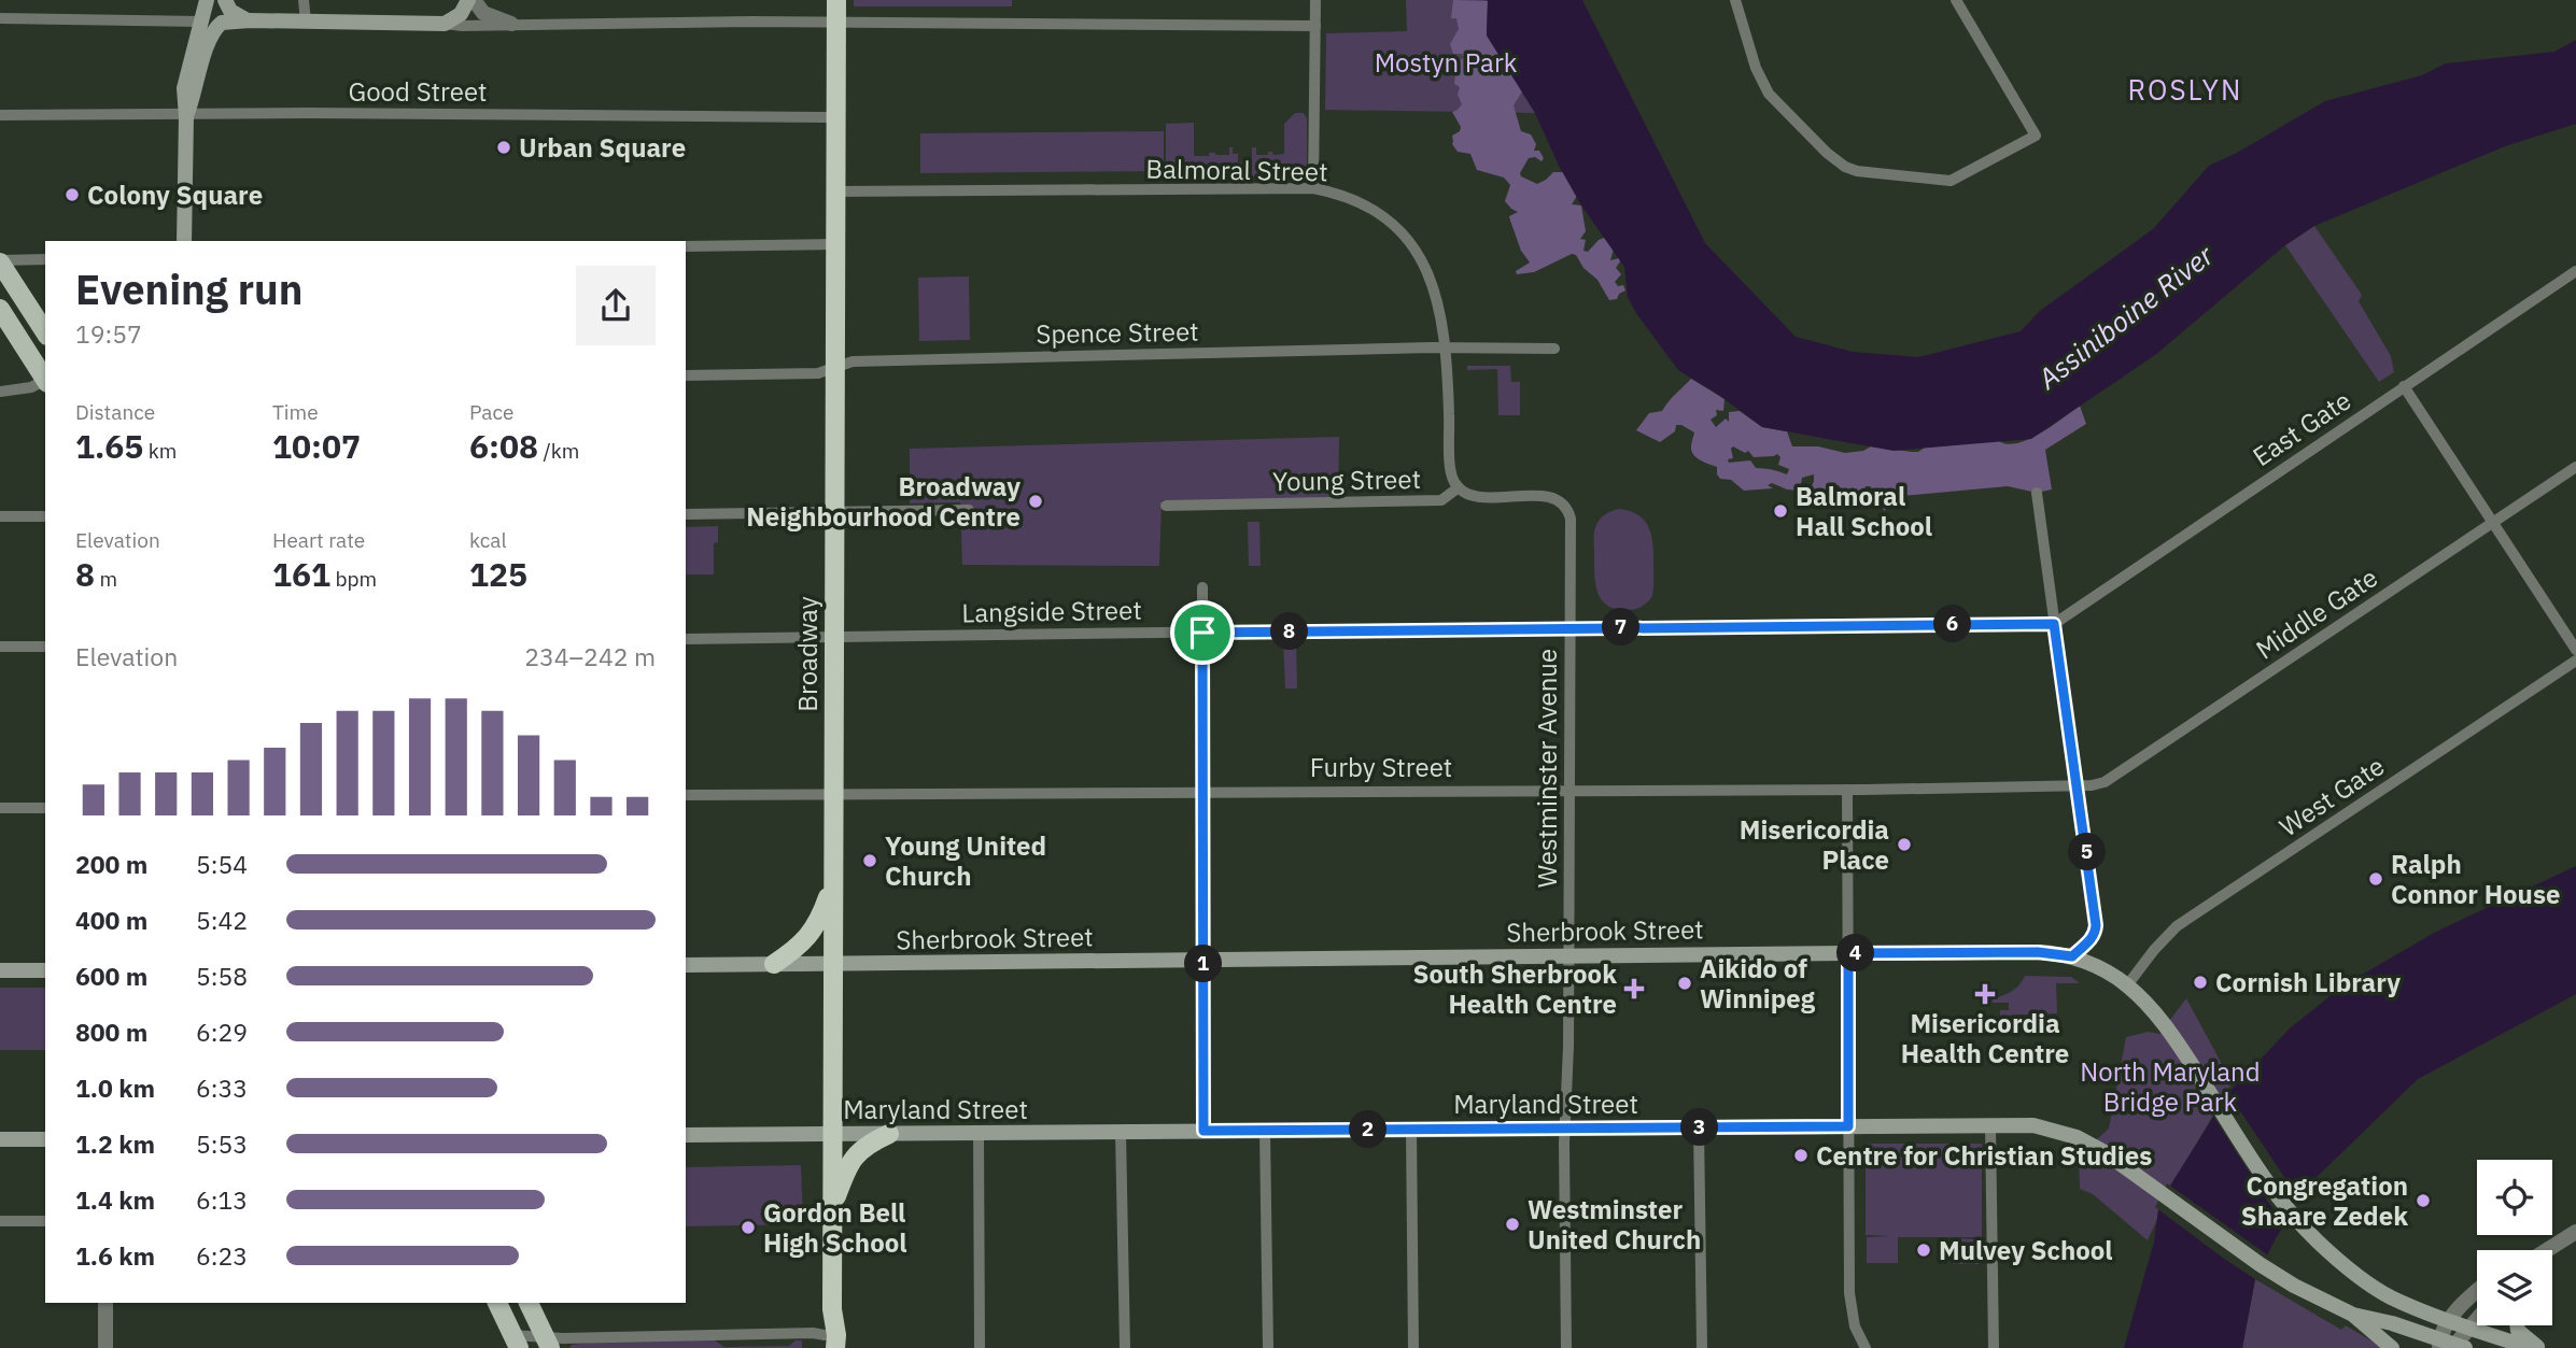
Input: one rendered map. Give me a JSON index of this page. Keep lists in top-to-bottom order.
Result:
{
  "streets": {
    "highway": ["Broadway"],
    "main road": ["Sherbrook Street", "Maryland Street"],
    "street": [
      "Good Street",
      "Balmoral Street",
      "Spence Street",
      "East Gate",
      "Young Street",
      "Langside Street",
      "Middle Gate",
      "Furby Street",
      "Westminster Avenue",
      "West Gate"
    ]
  },
  "crossings": [
    ["Good Street", "Broadway"],
    ["Balmoral Street", "Spence Street"],
    ["Balmoral Street", "Young Street"],
    ["Balmoral Street", "Broadway"],
    ["Spence Street", "Broadway"],
    ["East Gate", "Langside Street"],
    ["Young Street", "Westminster Avenue"],
    ["Langside Street", "Broadway"],
    ["Langside Street", "Westminster Avenue"],
    ["Middle Gate", "Furby Street"],
    ["Broadway", "Furby Street"],
    ["Broadway", "Sherbrook Street"],
    ["Broadway", "Maryland Street"],
    ["Furby Street", "Westminster Avenue"],
    ["Westminster Avenue", "Sherbrook Street"],
    ["Westminster Avenue", "Maryland Street"],
    ["West Gate", "Sherbrook Street"]
  ],
  "districts": ["ROSLYN"],
  "water": ["Assiniboine River"],
  "parks": ["Mostyn Park", "North Maryland Bridge Park"],
  "places": {
    "other": [
      "Urban Square",
      "Colony Square",
      "Broadway Neighbourhood Centre",
      "Balmoral Hall School",
      "Misericordia Place",
      "Young United Church",
      "Ralph Connor House",
      "Cornish Library",
      "Aikido of Winnipeg",
      "Centre for Christian Studies",
      "Congregation Shaare Zedek",
      "Westminster United Church",
      "Gordon Bell High School",
      "Mulvey School"
    ],
    "health": ["South Sherbrook Health Centre", "Misericordia Health Centre"]
  },
  "page": {
    "heading": ["Evening run", "19:57"],
    "stats": [
      ["Distance", "1.65 km"],
      ["Time", "10:07"],
      ["Pace", "6:08 /km"],
      ["Elevation", "8 m"],
      ["Heart rate", "161 bpm"],
      ["kcal", "125"]
    ],
    "pins": [
      "6",
      "7",
      "8",
      "5",
      "4",
      "1",
      "3",
      "2"
    ],
    "chart": ["Elevation", "234–242 m"],
    "list": [
      {
        "name": "200 m",
        "note": "5:54"
      },
      {
        "name": "400 m",
        "note": "5:42"
      },
      {
        "name": "600 m",
        "note": "5:58"
      },
      {
        "name": "800 m",
        "note": "6:29"
      },
      {
        "name": "1.0 km",
        "note": "6:33"
      },
      {
        "name": "1.2 km",
        "note": "5:53"
      },
      {
        "name": "1.4 km",
        "note": "6:13"
      },
      {
        "name": "1.6 km",
        "note": "6:23"
      }
    ]
  }
}
